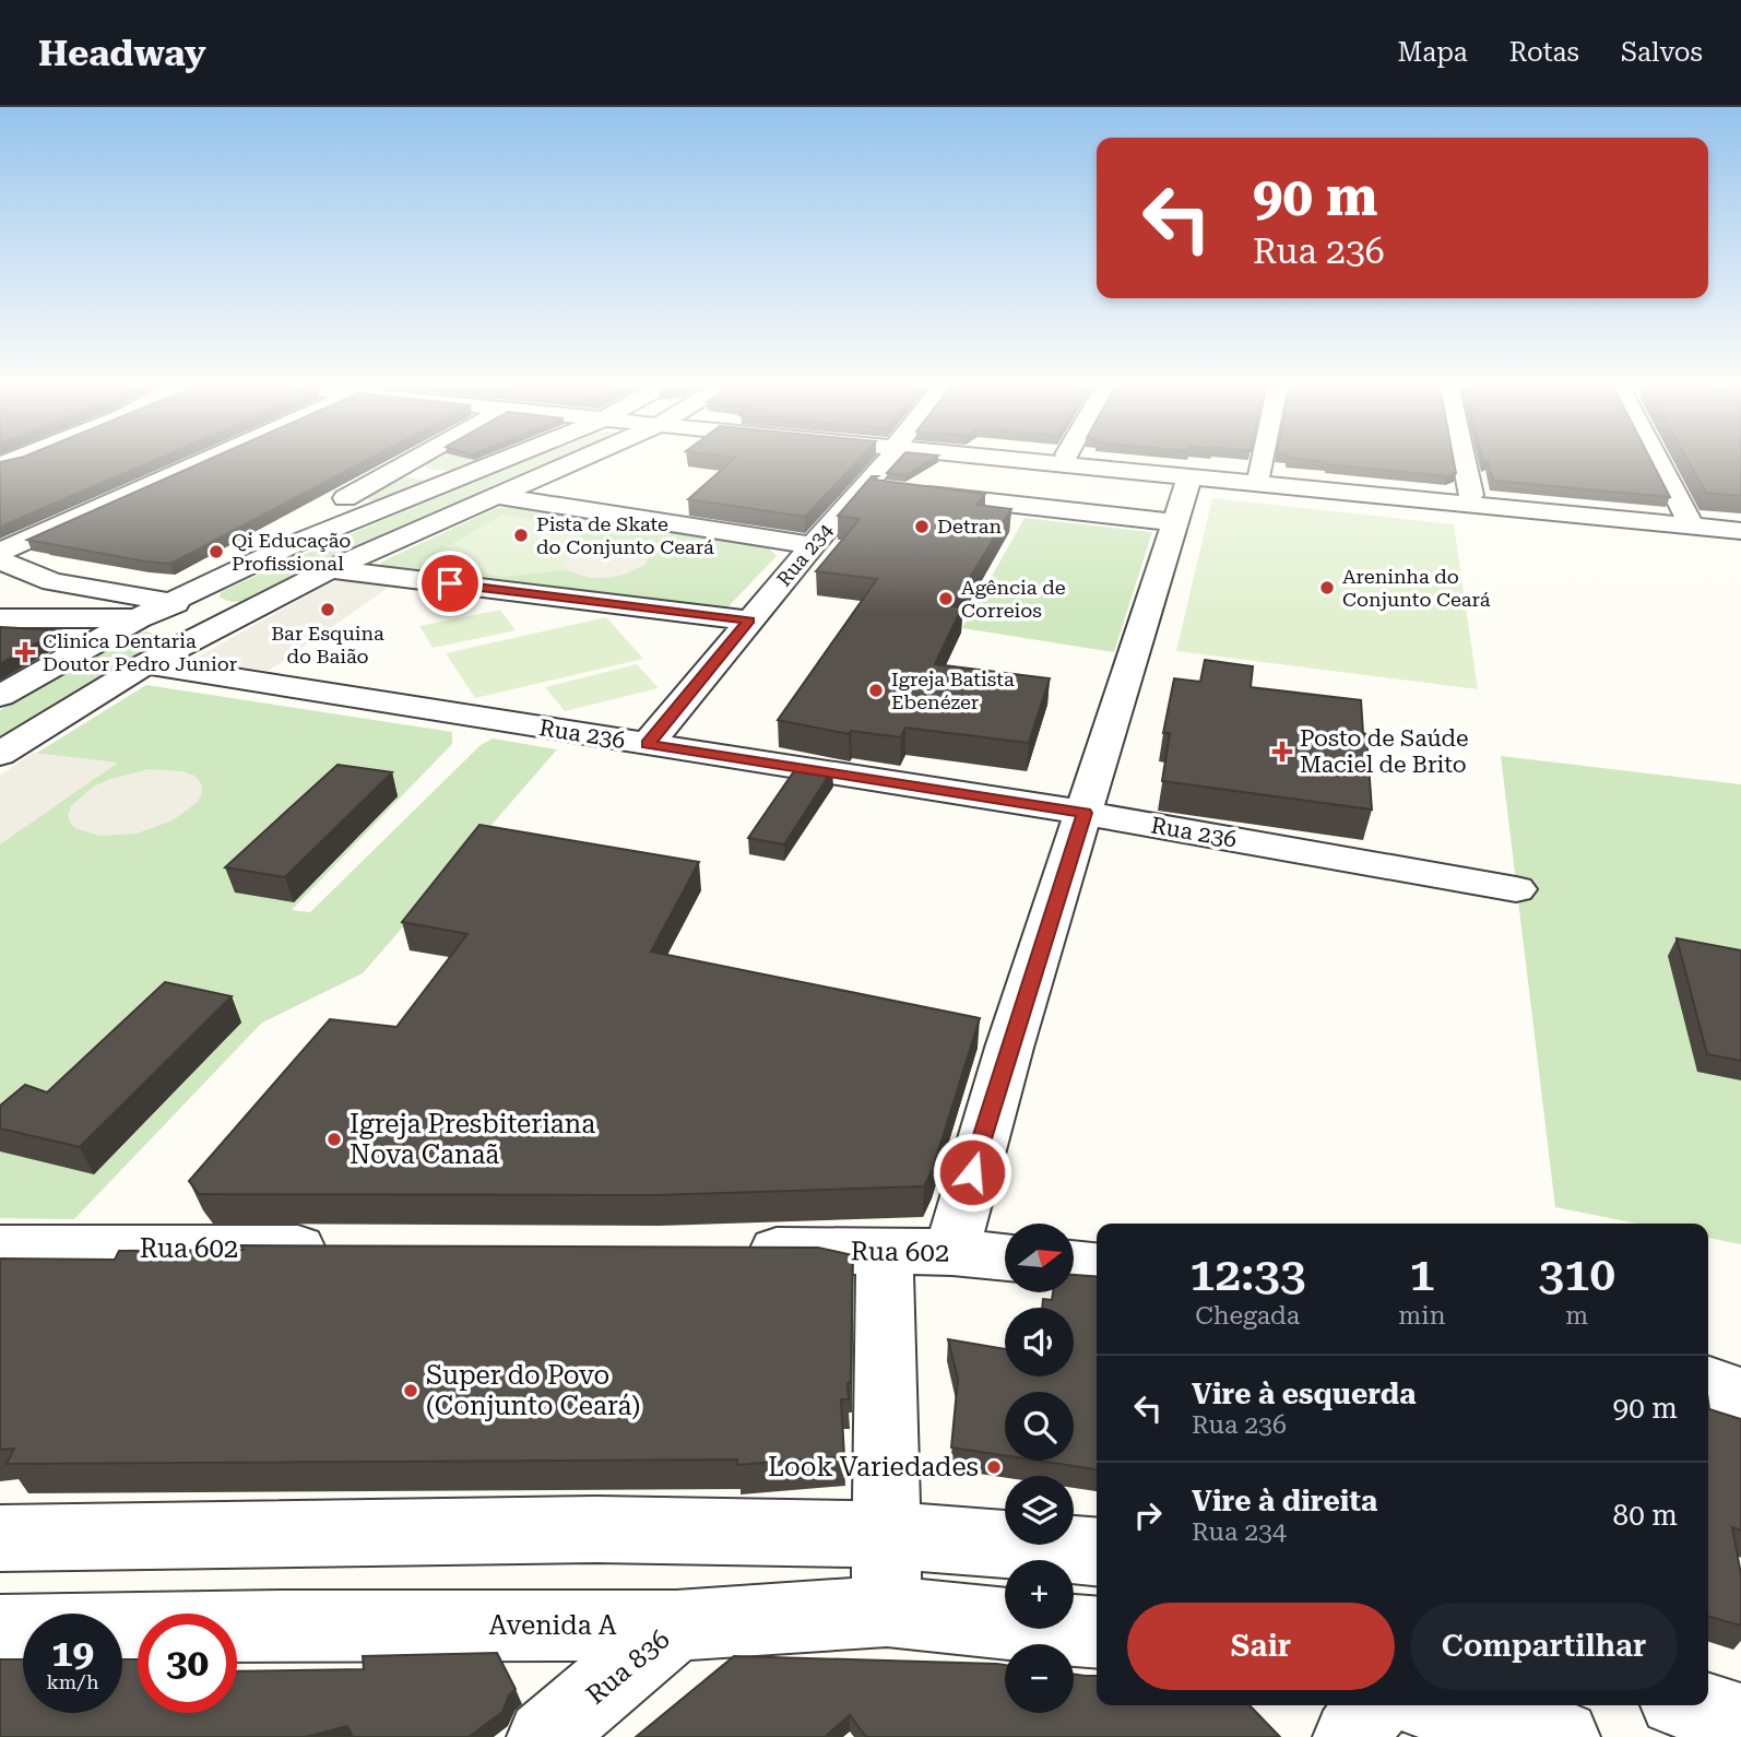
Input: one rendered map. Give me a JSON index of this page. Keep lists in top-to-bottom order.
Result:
{
  "streets": {
    "street": [
      "Rua 234",
      "Rua 236",
      "Rua 602",
      "Avenida A",
      "Rua 836"
    ]
  },
  "crossings": [
    ["Rua 234", "Rua 236"],
    ["Avenida A", "Rua 836"]
  ],
  "places": {
    "other": [
      "Detran",
      "Pista de Skate do Conjunto Ceará",
      "Qi Educação Profissional",
      "Areninha do Conjunto Ceará",
      "Agência de Correios",
      "Bar Esquina do Baião",
      "Igreja Batista Ebenézer",
      "Igreja Presbiteriana Nova Canaã",
      "Super do Povo (Conjunto Ceará)",
      "Look Variedades"
    ],
    "health": ["Clinica Dentaria Doutor Pedro Junior", "Posto de Saúde Maciel de Brito"]
  },
  "north": "right",
  "page": {
    "header": "Headway",
    "nav": ["Mapa", "Rotas", "Salvos"],
    "turn": ["90 m", "Rua 236"],
    "map_buttons": ["+", "−"],
    "eta": [
      "12:33",
      "Chegada",
      "1",
      "min",
      "310",
      "m"
    ],
    "list": [
      {
        "name": "Vire à esquerda",
        "note": "Rua 236",
        "value": "90 m"
      },
      {
        "name": "Vire à direita",
        "note": "Rua 234",
        "value": "80 m"
      }
    ],
    "buttons": ["Sair", "Compartilhar"],
    "speed": "19 km/h",
    "limit": "30"
  }
}
